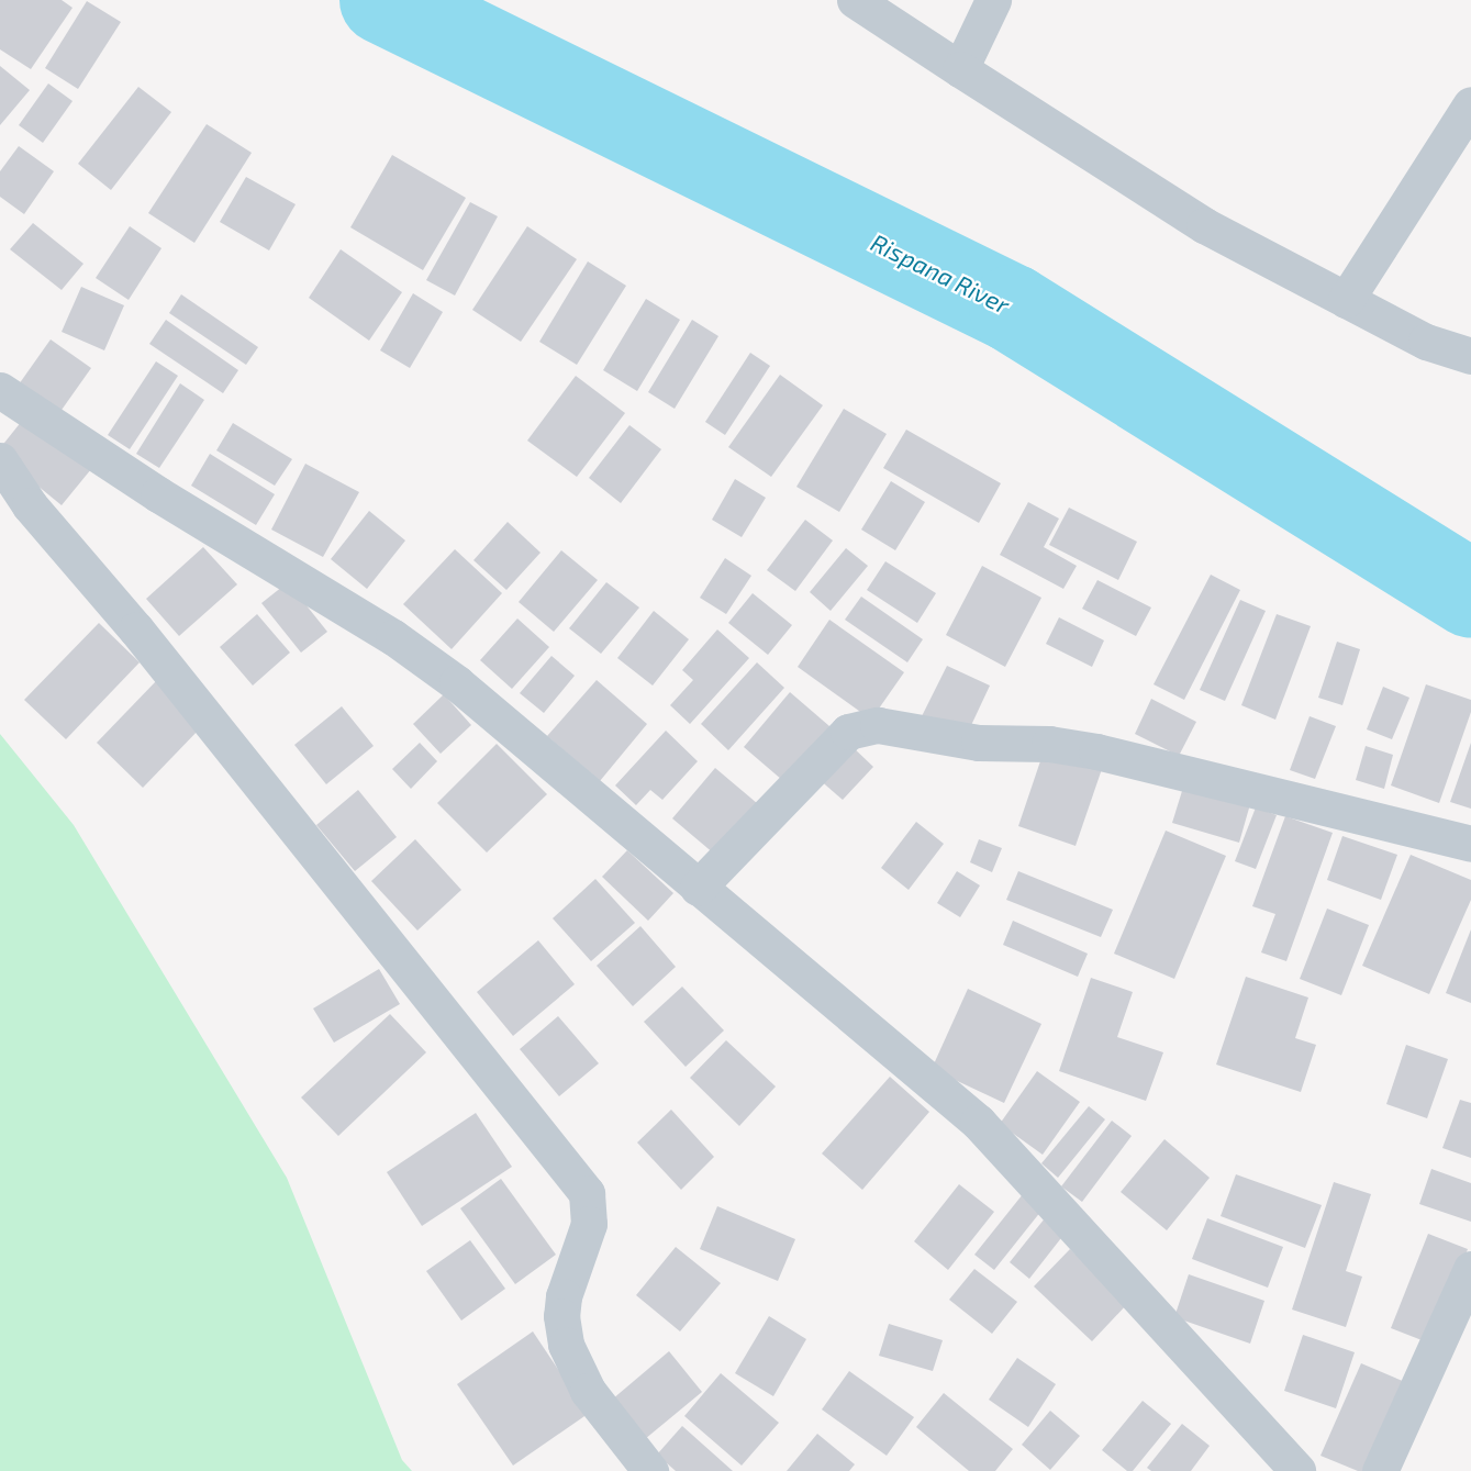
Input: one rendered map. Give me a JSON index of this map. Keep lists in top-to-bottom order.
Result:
{
  "water": ["Rispana River"]
}
